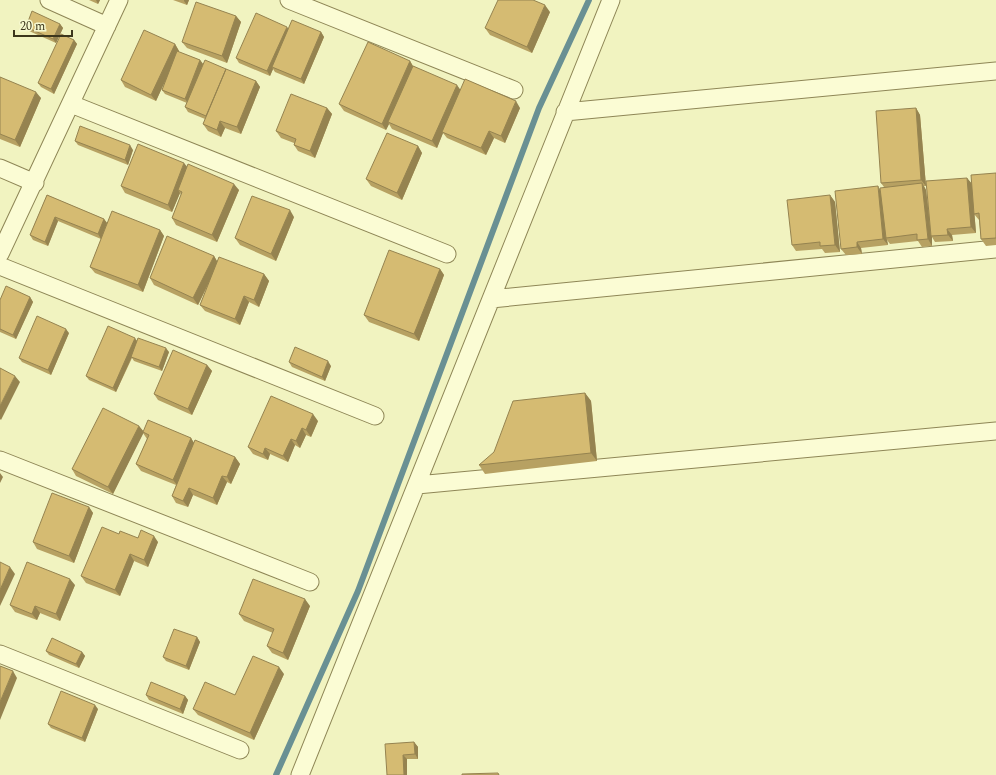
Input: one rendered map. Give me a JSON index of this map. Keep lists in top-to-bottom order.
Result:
{
  "scale_bar": "20 m"
}
